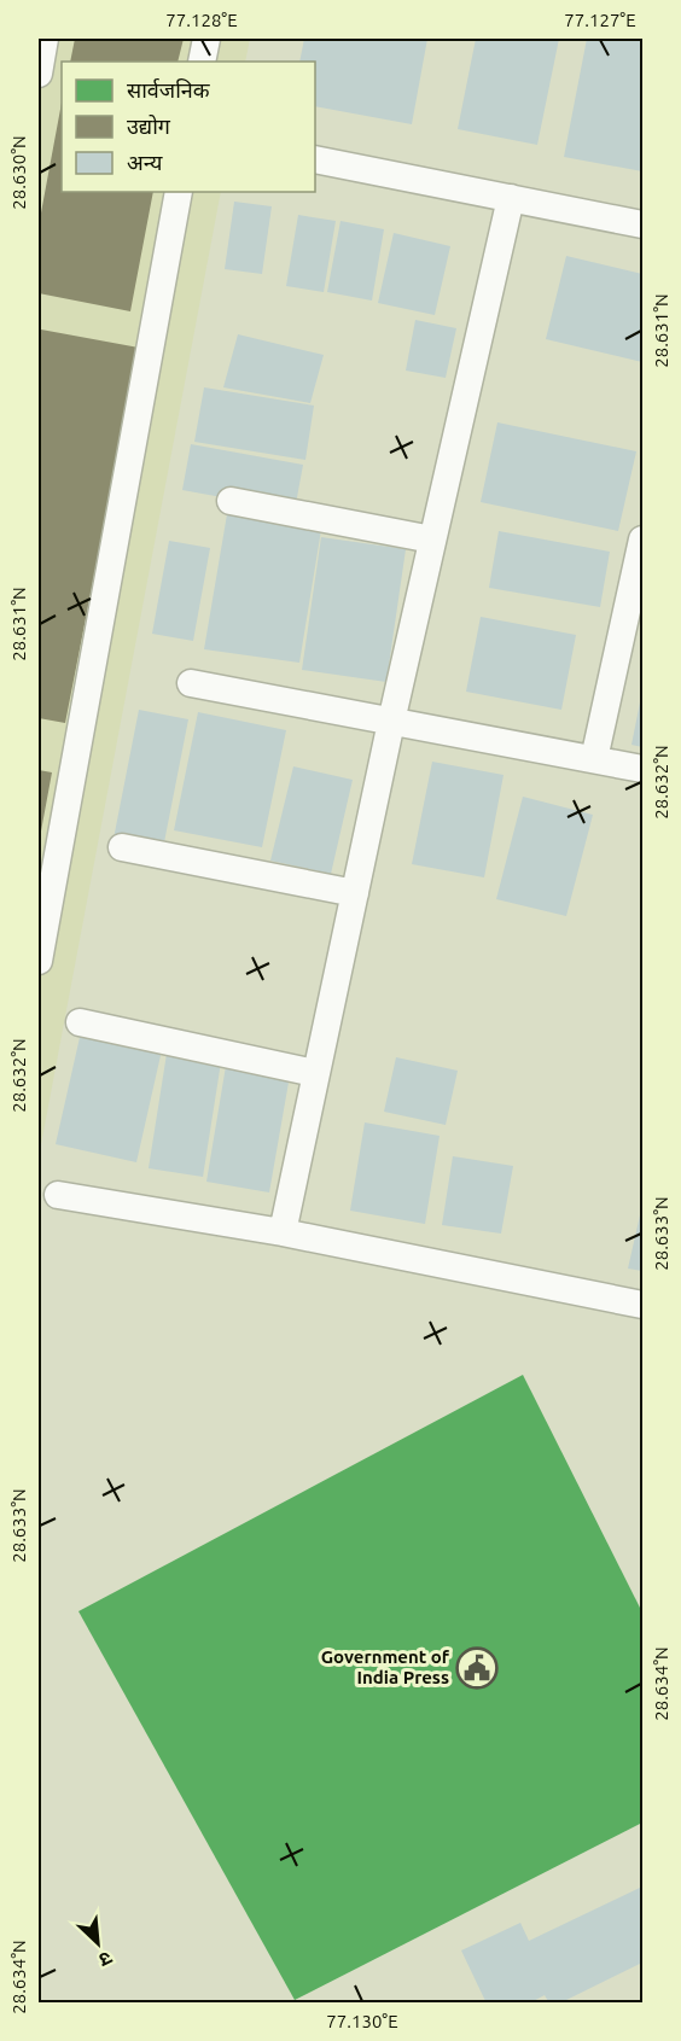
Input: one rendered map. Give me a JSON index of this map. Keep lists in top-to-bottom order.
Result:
{
  "places": {
    "public building": ["Government of India Press"]
  },
  "legend": ["सार्वजनिक", "उद्योग", "अन्य"],
  "north": "bottom right",
  "coordinates": [
    "77.128°E",
    "77.127°E",
    "28.630°N",
    "28.631°N",
    "28.632°N",
    "28.633°N",
    "28.634°N",
    "77.130°E"
  ]
}
